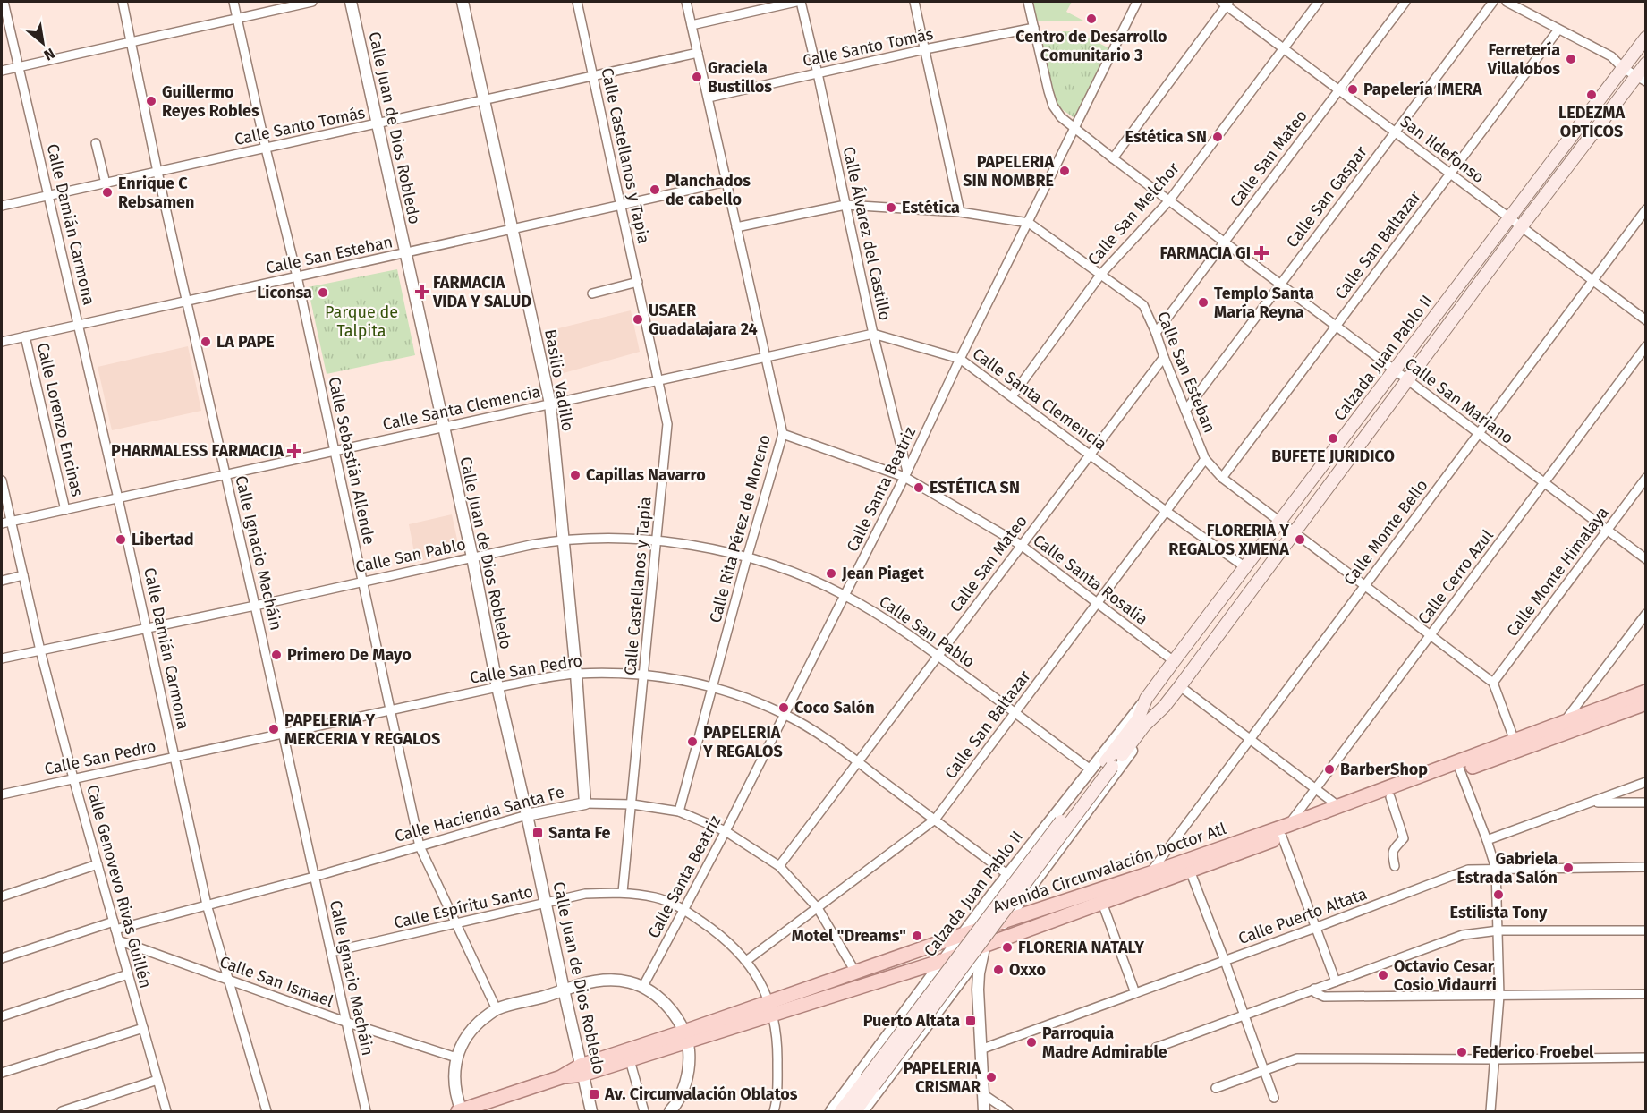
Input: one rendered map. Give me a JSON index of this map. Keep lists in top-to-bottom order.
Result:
{
  "streets": {
    "main road": ["Calzada Juan Pablo II", "Avenida Circunvalación Doctor Atl"],
    "street": [
      "Calle Santo Tomás",
      "Calle Juan de Dios Robledo",
      "San Ildefonso",
      "Calle Castellanos y Tapia",
      "Calle San Mateo",
      "Calle San Gaspar",
      "Calle San Melchor",
      "Calle Damián Carmona",
      "Calle Álvarez del Castillo",
      "Calle San Baltazar",
      "Calle San Esteban",
      "Basilio Vadillo",
      "Calle Santa Clemencia",
      "Calle San Mariano",
      "Calle Lorenzo Encinas",
      "Calle Sebastián Allende",
      "Calle Santa Beatriz",
      "Calle Rita Pérez de Moreno",
      "Calle Monte Bello",
      "Calle Ignacio Macháin",
      "Calle San Pablo",
      "Calle Monte Himalaya",
      "Calle Cerro Azul",
      "Calle Santa Rosalía",
      "Calle San Pedro",
      "Calle Hacienda Santa Fe",
      "Calle Genovevo Rivas Guillén",
      "Calle Espíritu Santo",
      "Calle Puerto Altata",
      "Calle San Ismael"
    ]
  },
  "crossings": [
    ["Calle Santo Tomás", "Calle Juan de Dios Robledo"],
    ["Calle Santo Tomás", "Calle Castellanos y Tapia"],
    ["Calle Santo Tomás", "Calle Damián Carmona"],
    ["Calle Santo Tomás", "Calle Álvarez del Castillo"],
    ["Calle Santo Tomás", "Basilio Vadillo"],
    ["Calle Santo Tomás", "Calle San Mariano"],
    ["Calle Santo Tomás", "Calle Sebastián Allende"],
    ["Calle Santo Tomás", "Calle Rita Pérez de Moreno"],
    ["Calle Santo Tomás", "Calle Ignacio Macháin"],
    ["Calle Juan de Dios Robledo", "Calle San Esteban"],
    ["Calle Juan de Dios Robledo", "Calle Santa Clemencia"],
    ["Calle Juan de Dios Robledo", "Calle San Pablo"],
    ["Calle Juan de Dios Robledo", "Calle San Pedro"],
    ["Calle Juan de Dios Robledo", "Calle Hacienda Santa Fe"],
    ["Calle Juan de Dios Robledo", "Avenida Circunvalación Doctor Atl"],
    ["Calle Juan de Dios Robledo", "Calle Espíritu Santo"],
    ["San Ildefonso", "Calle San Mateo"],
    ["San Ildefonso", "Calle San Gaspar"],
    ["San Ildefonso", "Calle San Melchor"],
    ["San Ildefonso", "Calle San Baltazar"],
    ["San Ildefonso", "Calzada Juan Pablo II"],
    ["San Ildefonso", "Calle Monte Bello"],
    ["Calle Castellanos y Tapia", "Calle San Esteban"],
    ["Calle Castellanos y Tapia", "Calle Santa Clemencia"],
    ["Calle Castellanos y Tapia", "Calle San Pablo"],
    ["Calle Castellanos y Tapia", "Calle San Pedro"],
    ["Calle Castellanos y Tapia", "Calle Hacienda Santa Fe"],
    ["Calle Castellanos y Tapia", "Calle Espíritu Santo"],
    ["Calle San Mateo", "Calle San Esteban"],
    ["Calle San Mateo", "Calle Santa Clemencia"],
    ["Calle San Mateo", "Calle San Mariano"],
    ["Calle San Mateo", "Calle San Pablo"],
    ["Calle San Mateo", "Calle Santa Rosalía"],
    ["Calle San Mateo", "Calle San Pedro"],
    ["Calle San Mateo", "Calle Hacienda Santa Fe"],
    ["Calle San Gaspar", "Calle San Esteban"],
    ["Calle San Gaspar", "Calle San Mariano"],
    ["Calle San Melchor", "Calle San Esteban"],
    ["Calle San Melchor", "Calle Santa Clemencia"],
    ["Calle San Melchor", "Calle San Mariano"],
    ["Calle Damián Carmona", "Calle San Esteban"],
    ["Calle Damián Carmona", "Calle Santa Clemencia"],
    ["Calle Damián Carmona", "Calle San Pablo"],
    ["Calle Damián Carmona", "Calle San Pedro"],
    ["Calle Damián Carmona", "Calle Hacienda Santa Fe"],
    ["Calle Damián Carmona", "Calle San Ismael"],
    ["Calle Álvarez del Castillo", "Calle San Esteban"],
    ["Calle Álvarez del Castillo", "Calle Santa Clemencia"],
    ["Calle Álvarez del Castillo", "Calle Santa Beatriz"],
    ["Calle Álvarez del Castillo", "Calle Santa Rosalía"],
    ["Calle San Baltazar", "Calle San Esteban"],
    ["Calle San Baltazar", "Calle Santa Clemencia"],
    ["Calle San Baltazar", "Calle San Mariano"],
    ["Calle San Baltazar", "Calle San Pablo"],
    ["Calle San Baltazar", "Calle Santa Rosalía"],
    ["Calle San Baltazar", "Calle San Pedro"],
    ["Calle San Baltazar", "Calle Hacienda Santa Fe"],
    ["Calle San Baltazar", "Calle Espíritu Santo"],
    ["Calle San Esteban", "Calzada Juan Pablo II"],
    ["Calle San Esteban", "Basilio Vadillo"],
    ["Calle San Esteban", "Calle Lorenzo Encinas"],
    ["Calle San Esteban", "Calle Sebastián Allende"],
    ["Calle San Esteban", "Calle Santa Beatriz"],
    ["Calle San Esteban", "Calle Rita Pérez de Moreno"],
    ["Calle San Esteban", "Calle Monte Bello"],
    ["Calle San Esteban", "Calle Ignacio Macháin"],
    ["Calle San Esteban", "Calle Monte Himalaya"],
    ["Calle San Esteban", "Calle Cerro Azul"],
    ["Calzada Juan Pablo II", "Calle Santa Clemencia"],
    ["Calzada Juan Pablo II", "Calle San Mariano"],
    ["Calzada Juan Pablo II", "Calle San Pablo"],
    ["Calzada Juan Pablo II", "Calle Santa Rosalía"],
    ["Calzada Juan Pablo II", "Calle San Pedro"],
    ["Calzada Juan Pablo II", "Avenida Circunvalación Doctor Atl"],
    ["Basilio Vadillo", "Calle Santa Clemencia"],
    ["Basilio Vadillo", "Calle San Pablo"],
    ["Basilio Vadillo", "Calle San Pedro"],
    ["Basilio Vadillo", "Calle Hacienda Santa Fe"],
    ["Calle Santa Clemencia", "Calle Lorenzo Encinas"],
    ["Calle Santa Clemencia", "Calle Sebastián Allende"],
    ["Calle Santa Clemencia", "Calle Santa Beatriz"],
    ["Calle Santa Clemencia", "Calle Rita Pérez de Moreno"],
    ["Calle Santa Clemencia", "Calle Ignacio Macháin"],
    ["Calle Santa Clemencia", "Calle Genovevo Rivas Guillén"],
    ["Calle San Mariano", "Calle Santa Beatriz"],
    ["Calle San Mariano", "Calle Monte Bello"],
    ["Calle San Mariano", "Calle Monte Himalaya"],
    ["Calle San Mariano", "Calle Cerro Azul"],
    ["Calle Sebastián Allende", "Calle San Pablo"],
    ["Calle Sebastián Allende", "Calle San Pedro"],
    ["Calle Sebastián Allende", "Calle Hacienda Santa Fe"],
    ["Calle Sebastián Allende", "Calle Espíritu Santo"],
    ["Calle Santa Beatriz", "Calle San Pablo"],
    ["Calle Santa Beatriz", "Calle Santa Rosalía"],
    ["Calle Santa Beatriz", "Calle San Pedro"],
    ["Calle Santa Beatriz", "Calle Hacienda Santa Fe"],
    ["Calle Santa Beatriz", "Calle Espíritu Santo"],
    ["Calle Rita Pérez de Moreno", "Calle San Pablo"],
    ["Calle Rita Pérez de Moreno", "Calle Santa Rosalía"],
    ["Calle Rita Pérez de Moreno", "Calle San Pedro"],
    ["Calle Rita Pérez de Moreno", "Calle Hacienda Santa Fe"],
    ["Calle Monte Bello", "Avenida Circunvalación Doctor Atl"],
    ["Calle Ignacio Macháin", "Calle San Pablo"],
    ["Calle Ignacio Macháin", "Calle San Pedro"],
    ["Calle Ignacio Macháin", "Calle Hacienda Santa Fe"],
    ["Calle Ignacio Macháin", "Calle Espíritu Santo"],
    ["Calle Ignacio Macháin", "Calle San Ismael"],
    ["Calle San Pablo", "Calle Genovevo Rivas Guillén"],
    ["Calle Cerro Azul", "Avenida Circunvalación Doctor Atl"],
    ["Calle San Pedro", "Calle Genovevo Rivas Guillén"],
    ["Calle Hacienda Santa Fe", "Avenida Circunvalación Doctor Atl"],
    ["Calle Hacienda Santa Fe", "Calle Genovevo Rivas Guillén"],
    ["Avenida Circunvalación Doctor Atl", "Calle Espíritu Santo"],
    ["Calle Genovevo Rivas Guillén", "Calle San Ismael"]
  ],
  "parks": ["Parque de Talpita"],
  "places": {
    "other": [
      "Centro de Desarrollo Comunitario 3",
      "Ferretería Villalobos",
      "Graciela Bustillos",
      "Papelería IMERA",
      "LEDEZMA OPTICOS",
      "Guillermo Reyes Robles",
      "Estética SN",
      "PAPELERIA SIN NOMBRE",
      "Planchados de cabello",
      "Enrique C Rebsamen",
      "Estética",
      "Liconsa",
      "Templo Santa María Reyna",
      "USAER Guadalajara 24",
      "LA PAPE",
      "BUFETE JURIDICO",
      "Capillas Navarro",
      "ESTÉTICA SN",
      "Libertad",
      "FLORERIA Y REGALOS XMENA",
      "Jean Piaget",
      "Primero De Mayo",
      "Coco Salón",
      "PAPELERIA Y MERCERIA Y REGALOS",
      "PAPELERIA Y REGALOS",
      "BarberShop",
      "Gabriela Estrada Salón",
      "Estilista Tony",
      "Motel \"Dreams\"",
      "FLORERIA NATALY",
      "Oxxo",
      "Octavio Cesar Cosio Vidaurri",
      "Parroquia Madre Admirable",
      "Federico Froebel",
      "PAPELERIA CRISMAR"
    ],
    "health": ["FARMACIA GI", "FARMACIA VIDA Y SALUD", "PHARMALESS FARMACIA"],
    "transit": ["Santa Fe", "Puerto Altata", "Av. Circunvalación Oblatos"]
  },
  "north": "bottom right"
}
